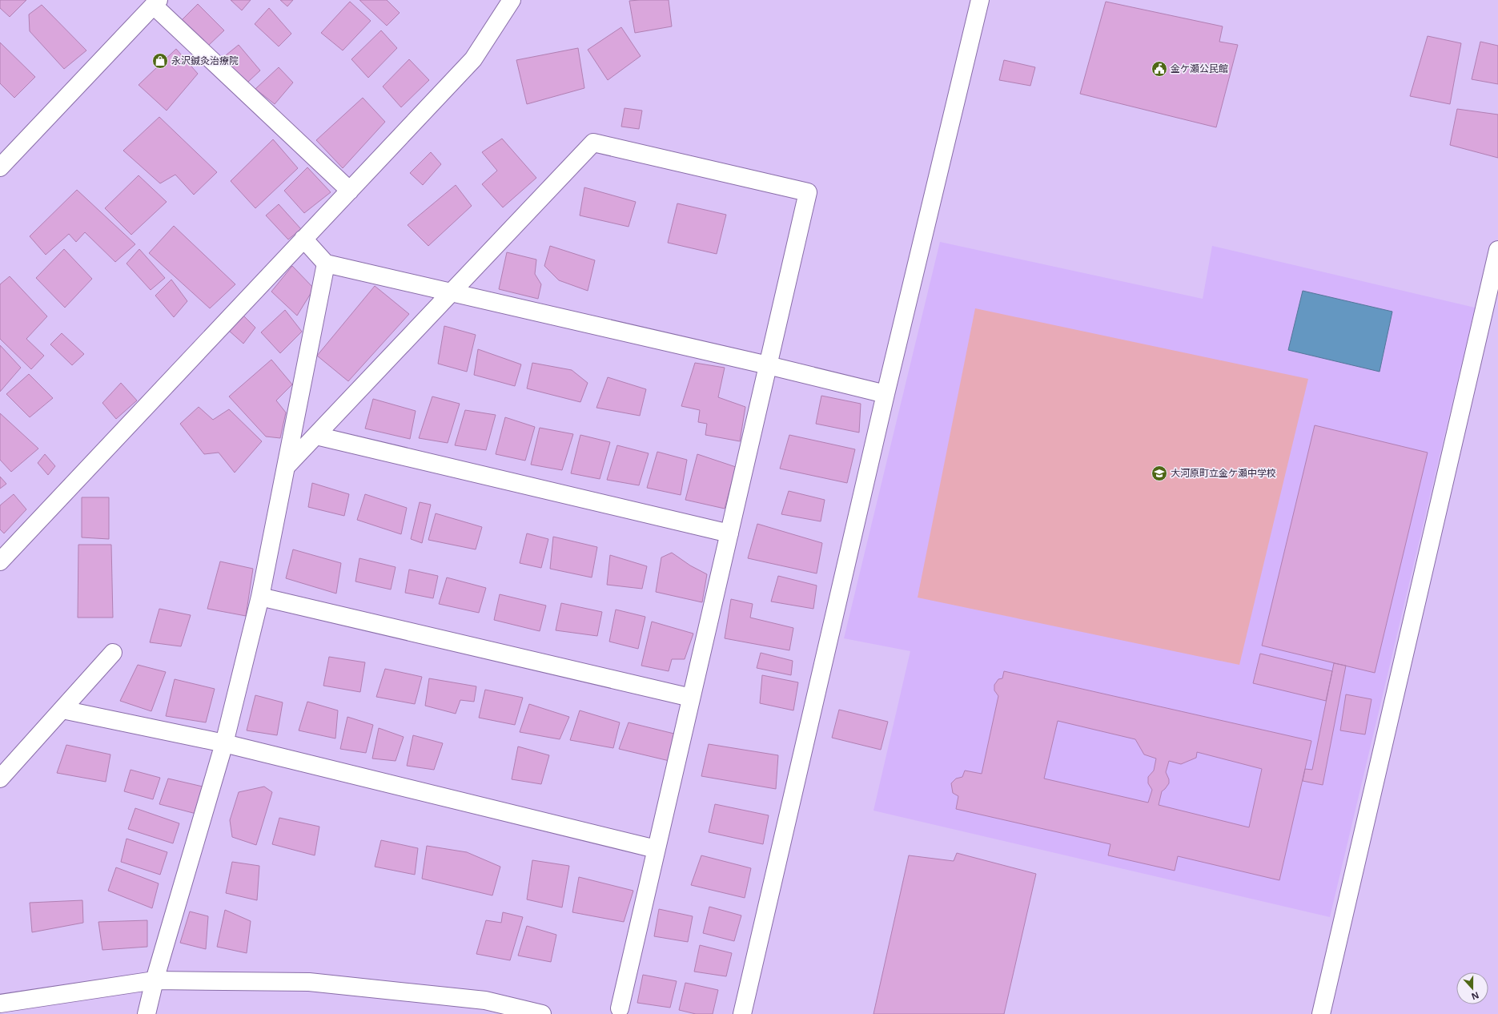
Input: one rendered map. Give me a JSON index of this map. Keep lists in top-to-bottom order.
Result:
{
  "places": {
    "shop": ["永沢鍼灸治療院"],
    "public building": ["金ケ瀬公民館"],
    "school or university": ["大河原町立金ケ瀬中学校"]
  },
  "north": "bottom"
}
